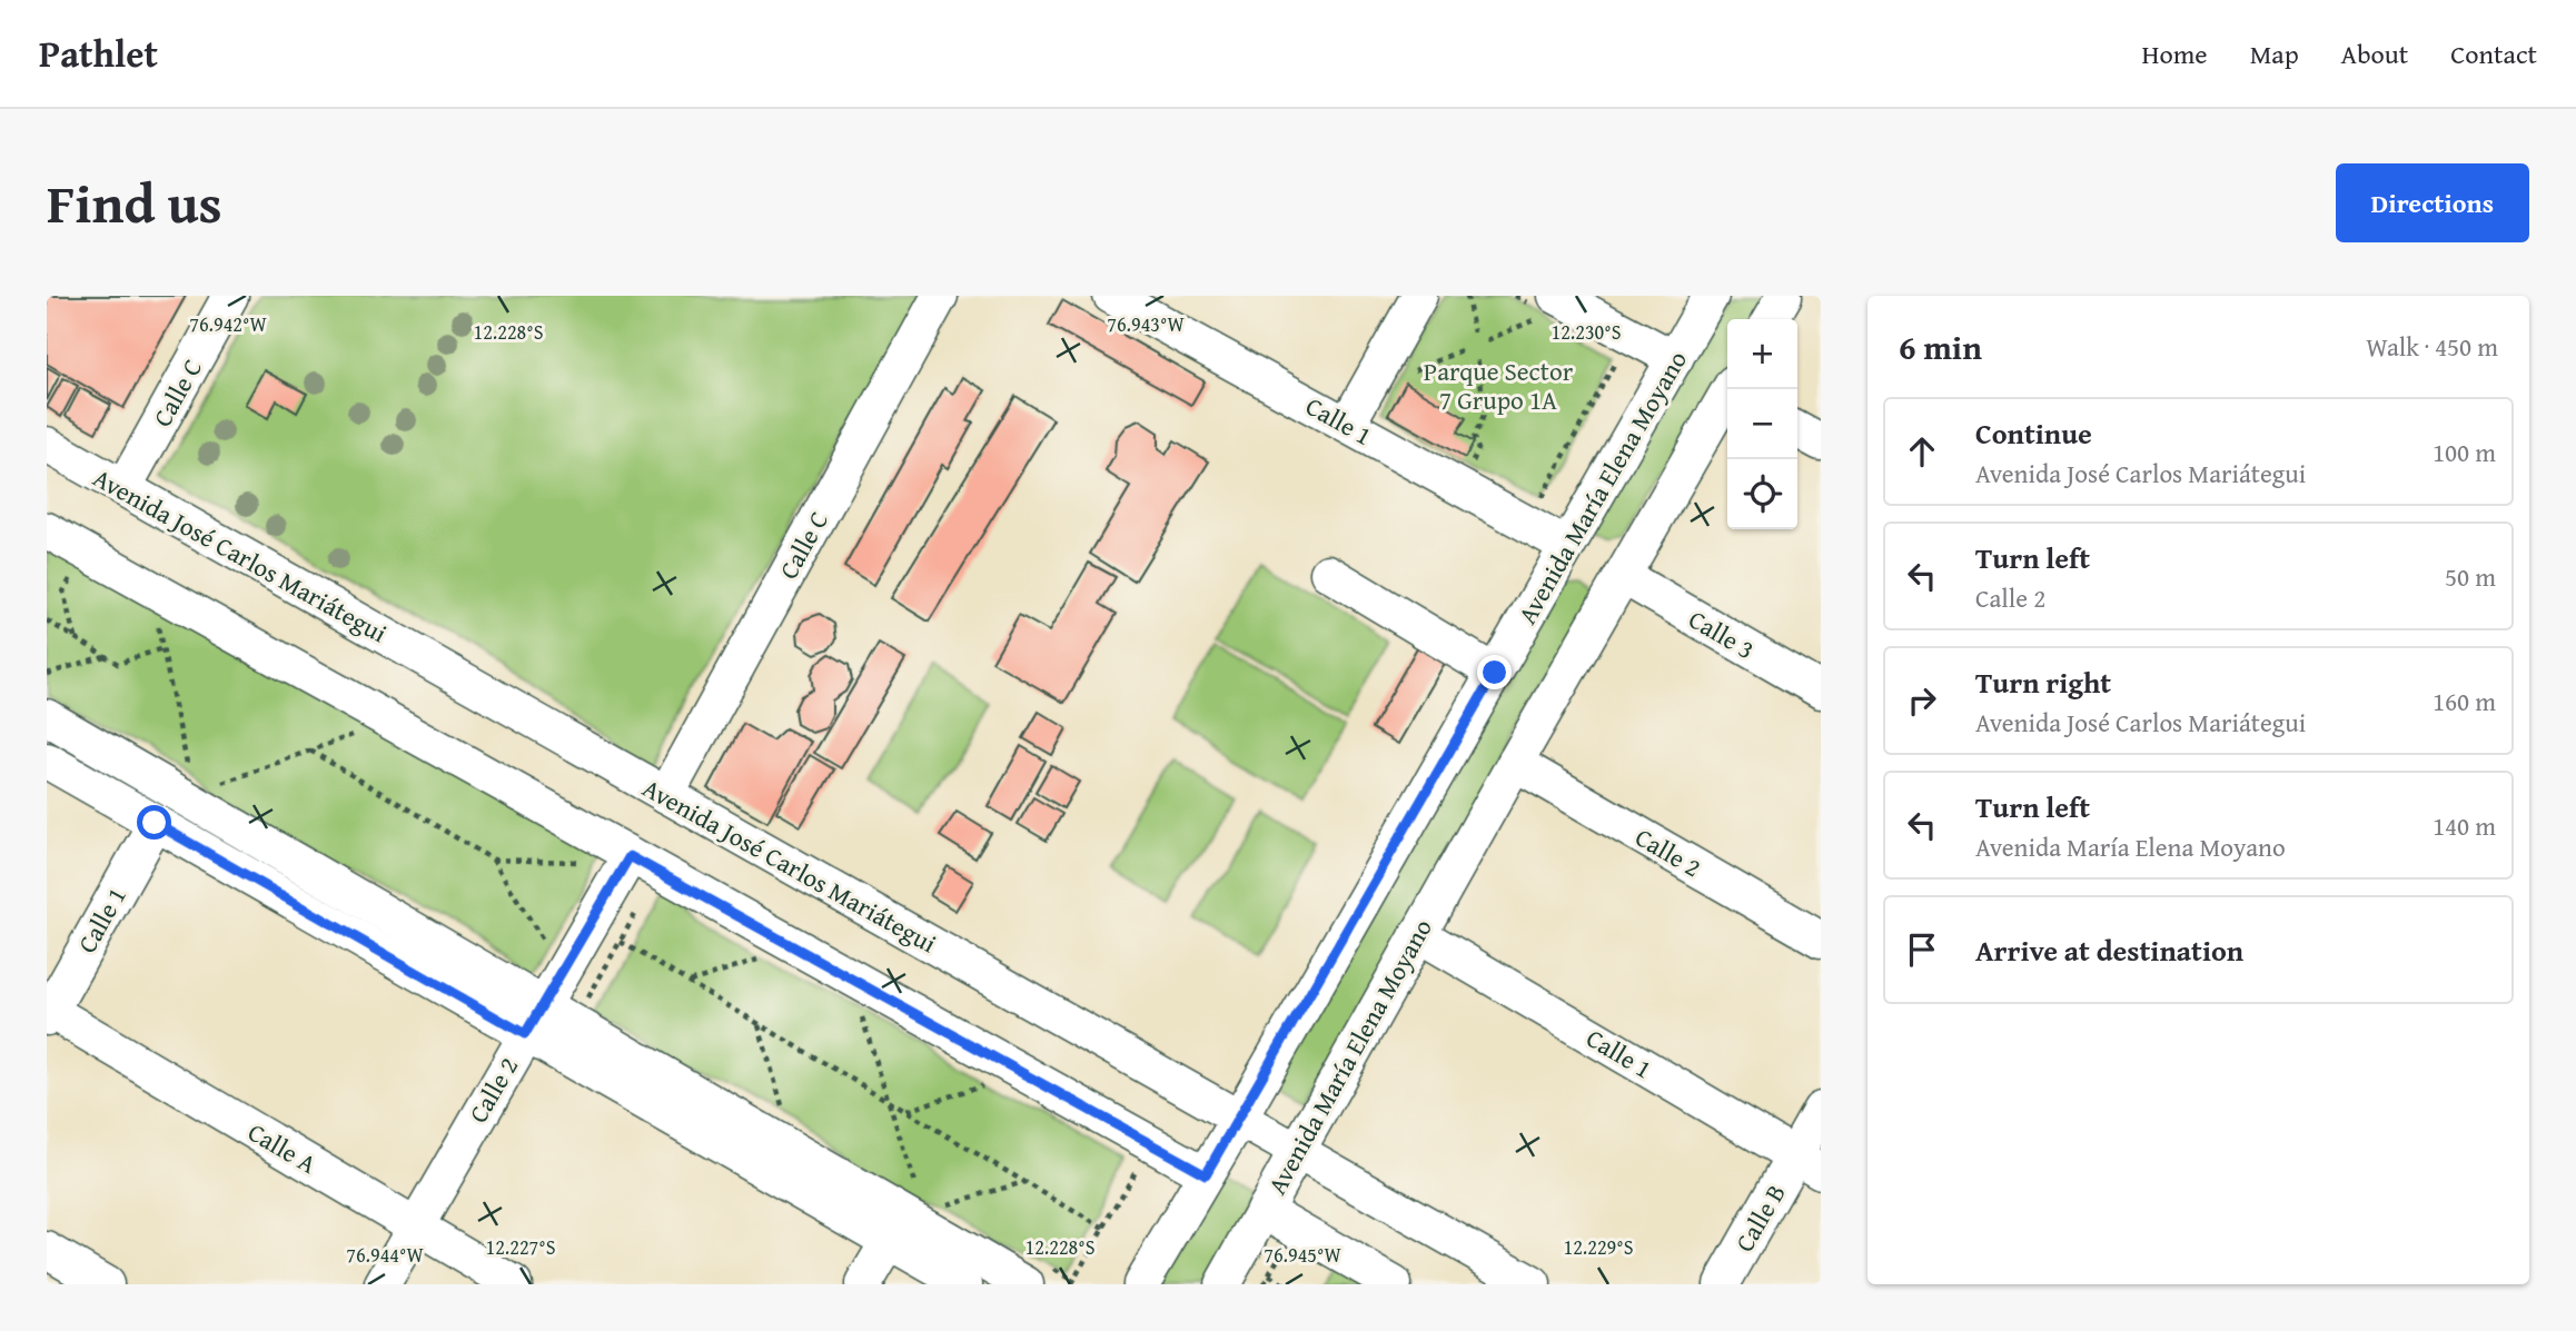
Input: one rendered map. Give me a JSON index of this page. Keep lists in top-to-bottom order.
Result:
{
  "streets": {
    "street": [
      "Calle C",
      "Calle 1",
      "Avenida María Elena Moyano",
      "Avenida José Carlos Mariátegui",
      "Calle 3",
      "Calle 2",
      "Calle A",
      "Calle B"
    ]
  },
  "crossings": [
    ["Calle C", "Avenida José Carlos Mariátegui"],
    ["Calle 1", "Avenida María Elena Moyano"],
    ["Calle 1", "Calle A"],
    ["Calle 1", "Calle B"],
    ["Avenida María Elena Moyano", "Avenida José Carlos Mariátegui"],
    ["Avenida María Elena Moyano", "Calle 3"],
    ["Avenida María Elena Moyano", "Calle 2"],
    ["Calle 2", "Calle A"]
  ],
  "parks": ["Parque Sector 7 Grupo 1A"],
  "page": {
    "header": "Pathlet",
    "nav": [
      "Home",
      "Map",
      "About",
      "Contact"
    ],
    "title": "Find us",
    "buttons": "Directions",
    "heading": ["6 min", "Walk · 450 m"],
    "map_buttons": ["+", "−"],
    "list": [
      ["Continue", "Avenida José Carlos Mariátegui", "100 m"],
      ["Turn left", "Calle 2", "50 m"],
      ["Turn right", "Avenida José Carlos Mariátegui", "160 m"],
      ["Turn left", "Avenida María Elena Moyano", "140 m"],
      "Arrive at destination"
    ]
  },
  "coordinates": [
    "76.942°W",
    "76.943°W",
    "12.228°S",
    "12.230°S",
    "12.227°S",
    "12.229°S",
    "76.944°W",
    "76.945°W"
  ]
}
